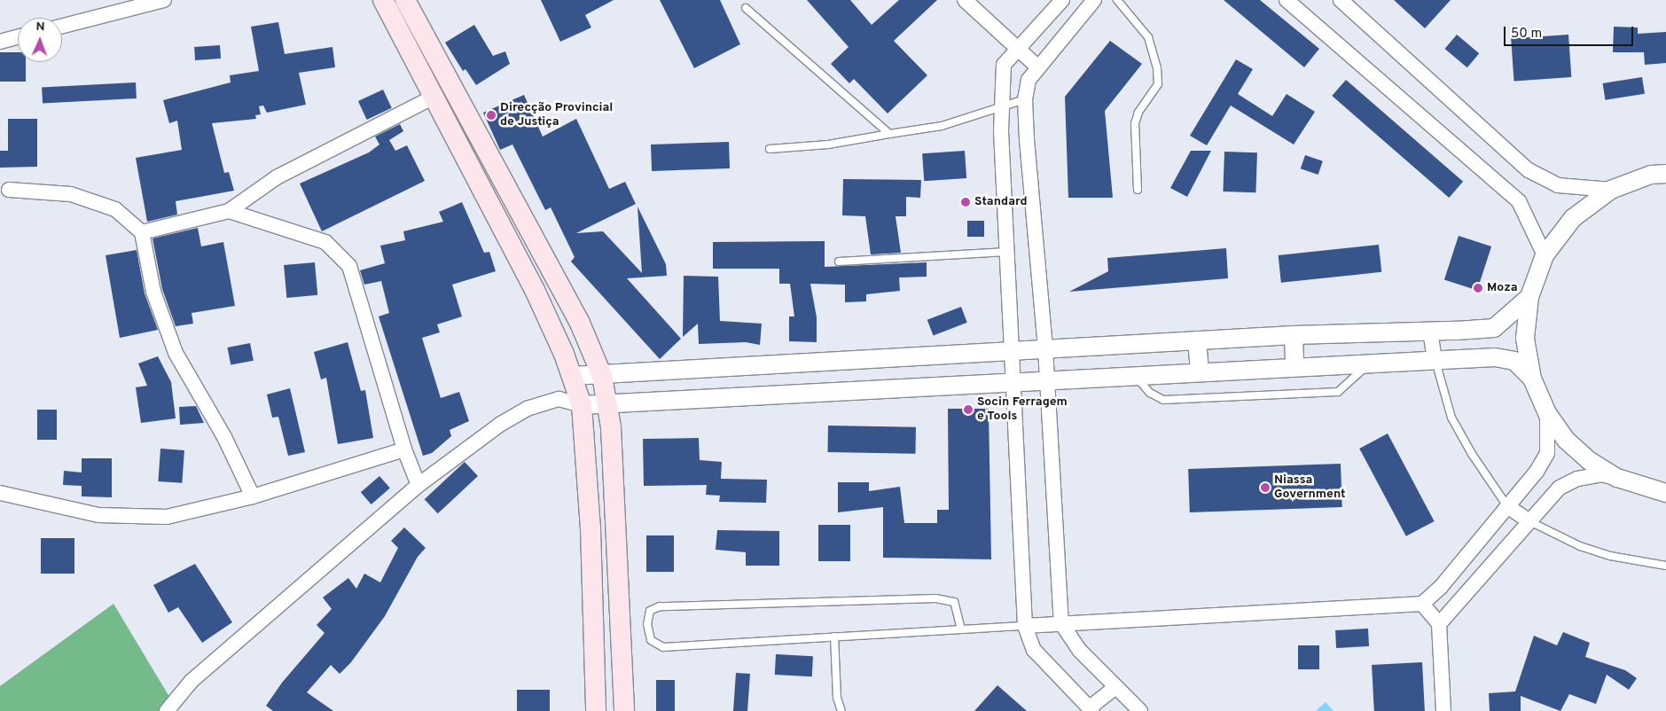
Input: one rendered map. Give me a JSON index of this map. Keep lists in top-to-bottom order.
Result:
{
  "places": [
    "Direcção Provincial de Justiça",
    "Standard",
    "Moza",
    "Socin Ferragem e Tools",
    "Niassa Government"
  ],
  "scale_bar": "50 m",
  "north": "top"
}
